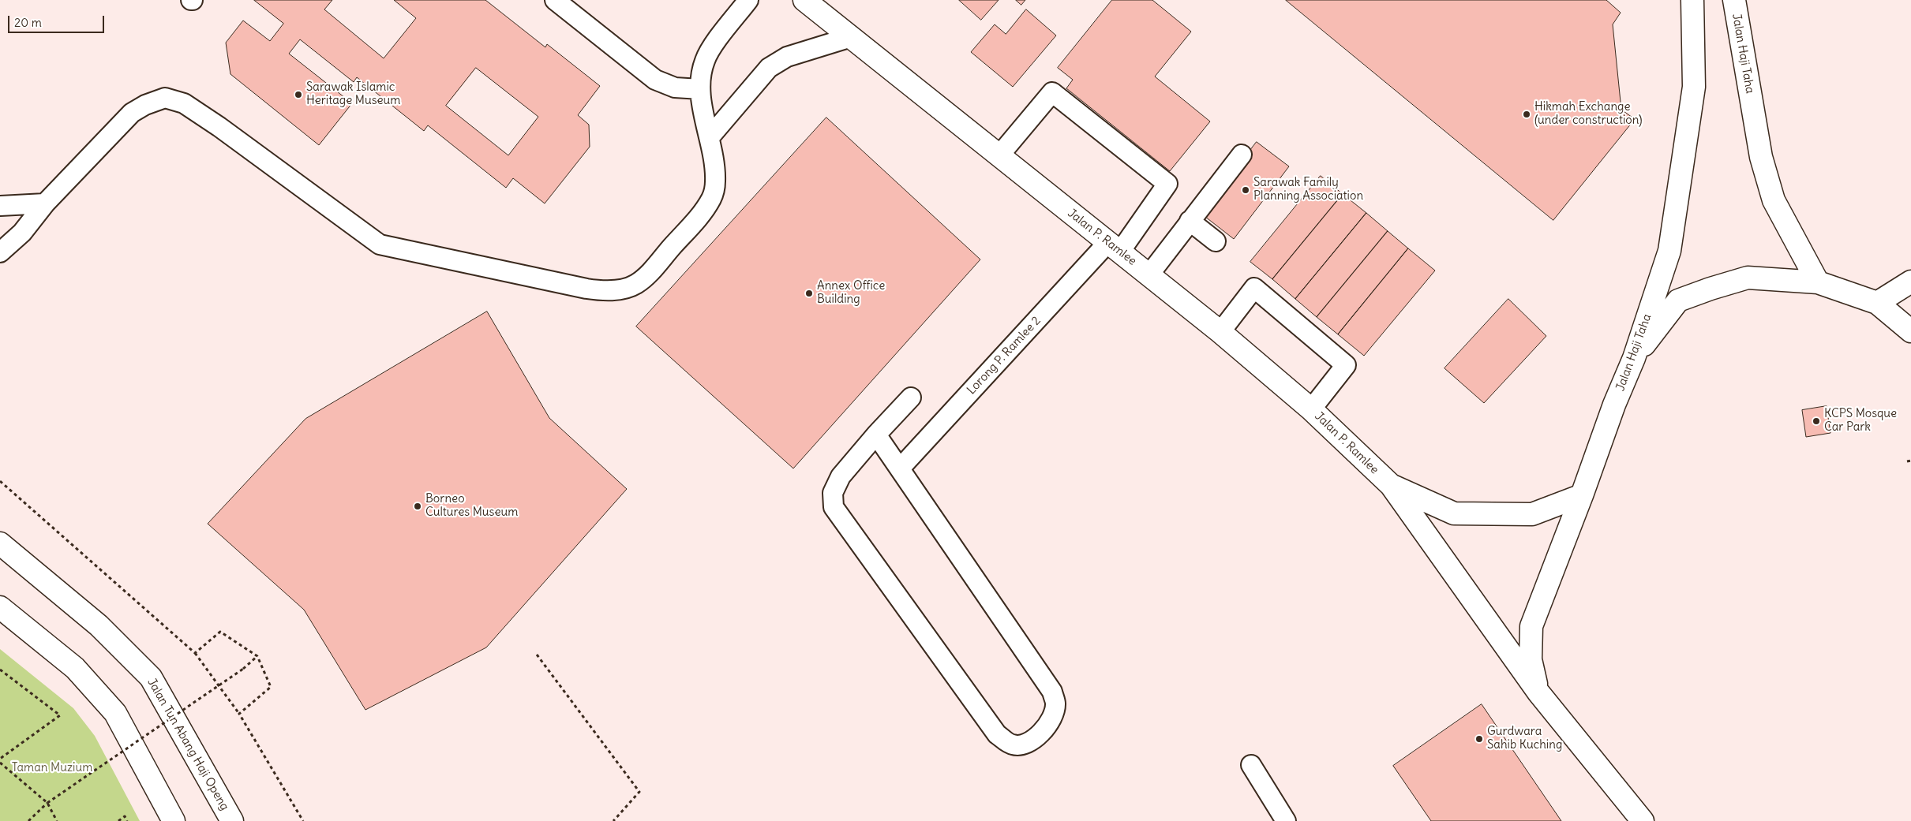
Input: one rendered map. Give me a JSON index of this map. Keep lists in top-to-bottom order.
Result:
{
  "streets": {
    "main road": ["Jalan Haji Taha", "Jalan P. Ramlee", "Jalan Tun Abang Haji Openg"],
    "lane": ["Lorong P. Ramlee 2"]
  },
  "crossings": [
    ["Jalan Haji Taha", "Jalan P. Ramlee"],
    ["Jalan P. Ramlee", "Lorong P. Ramlee 2"]
  ],
  "parks": ["Taman Muzium"],
  "places": [
    "Sarawak Islamic Heritage Museum",
    "Hikmah Exchange (under construction)",
    "Sarawak Family Planning Association",
    "Annex Office Building",
    "KCPS Mosque Car Park",
    "Borneo Cultures Museum",
    "Gurdwara Sahib Kuching"
  ],
  "scale_bar": "20 m"
}
